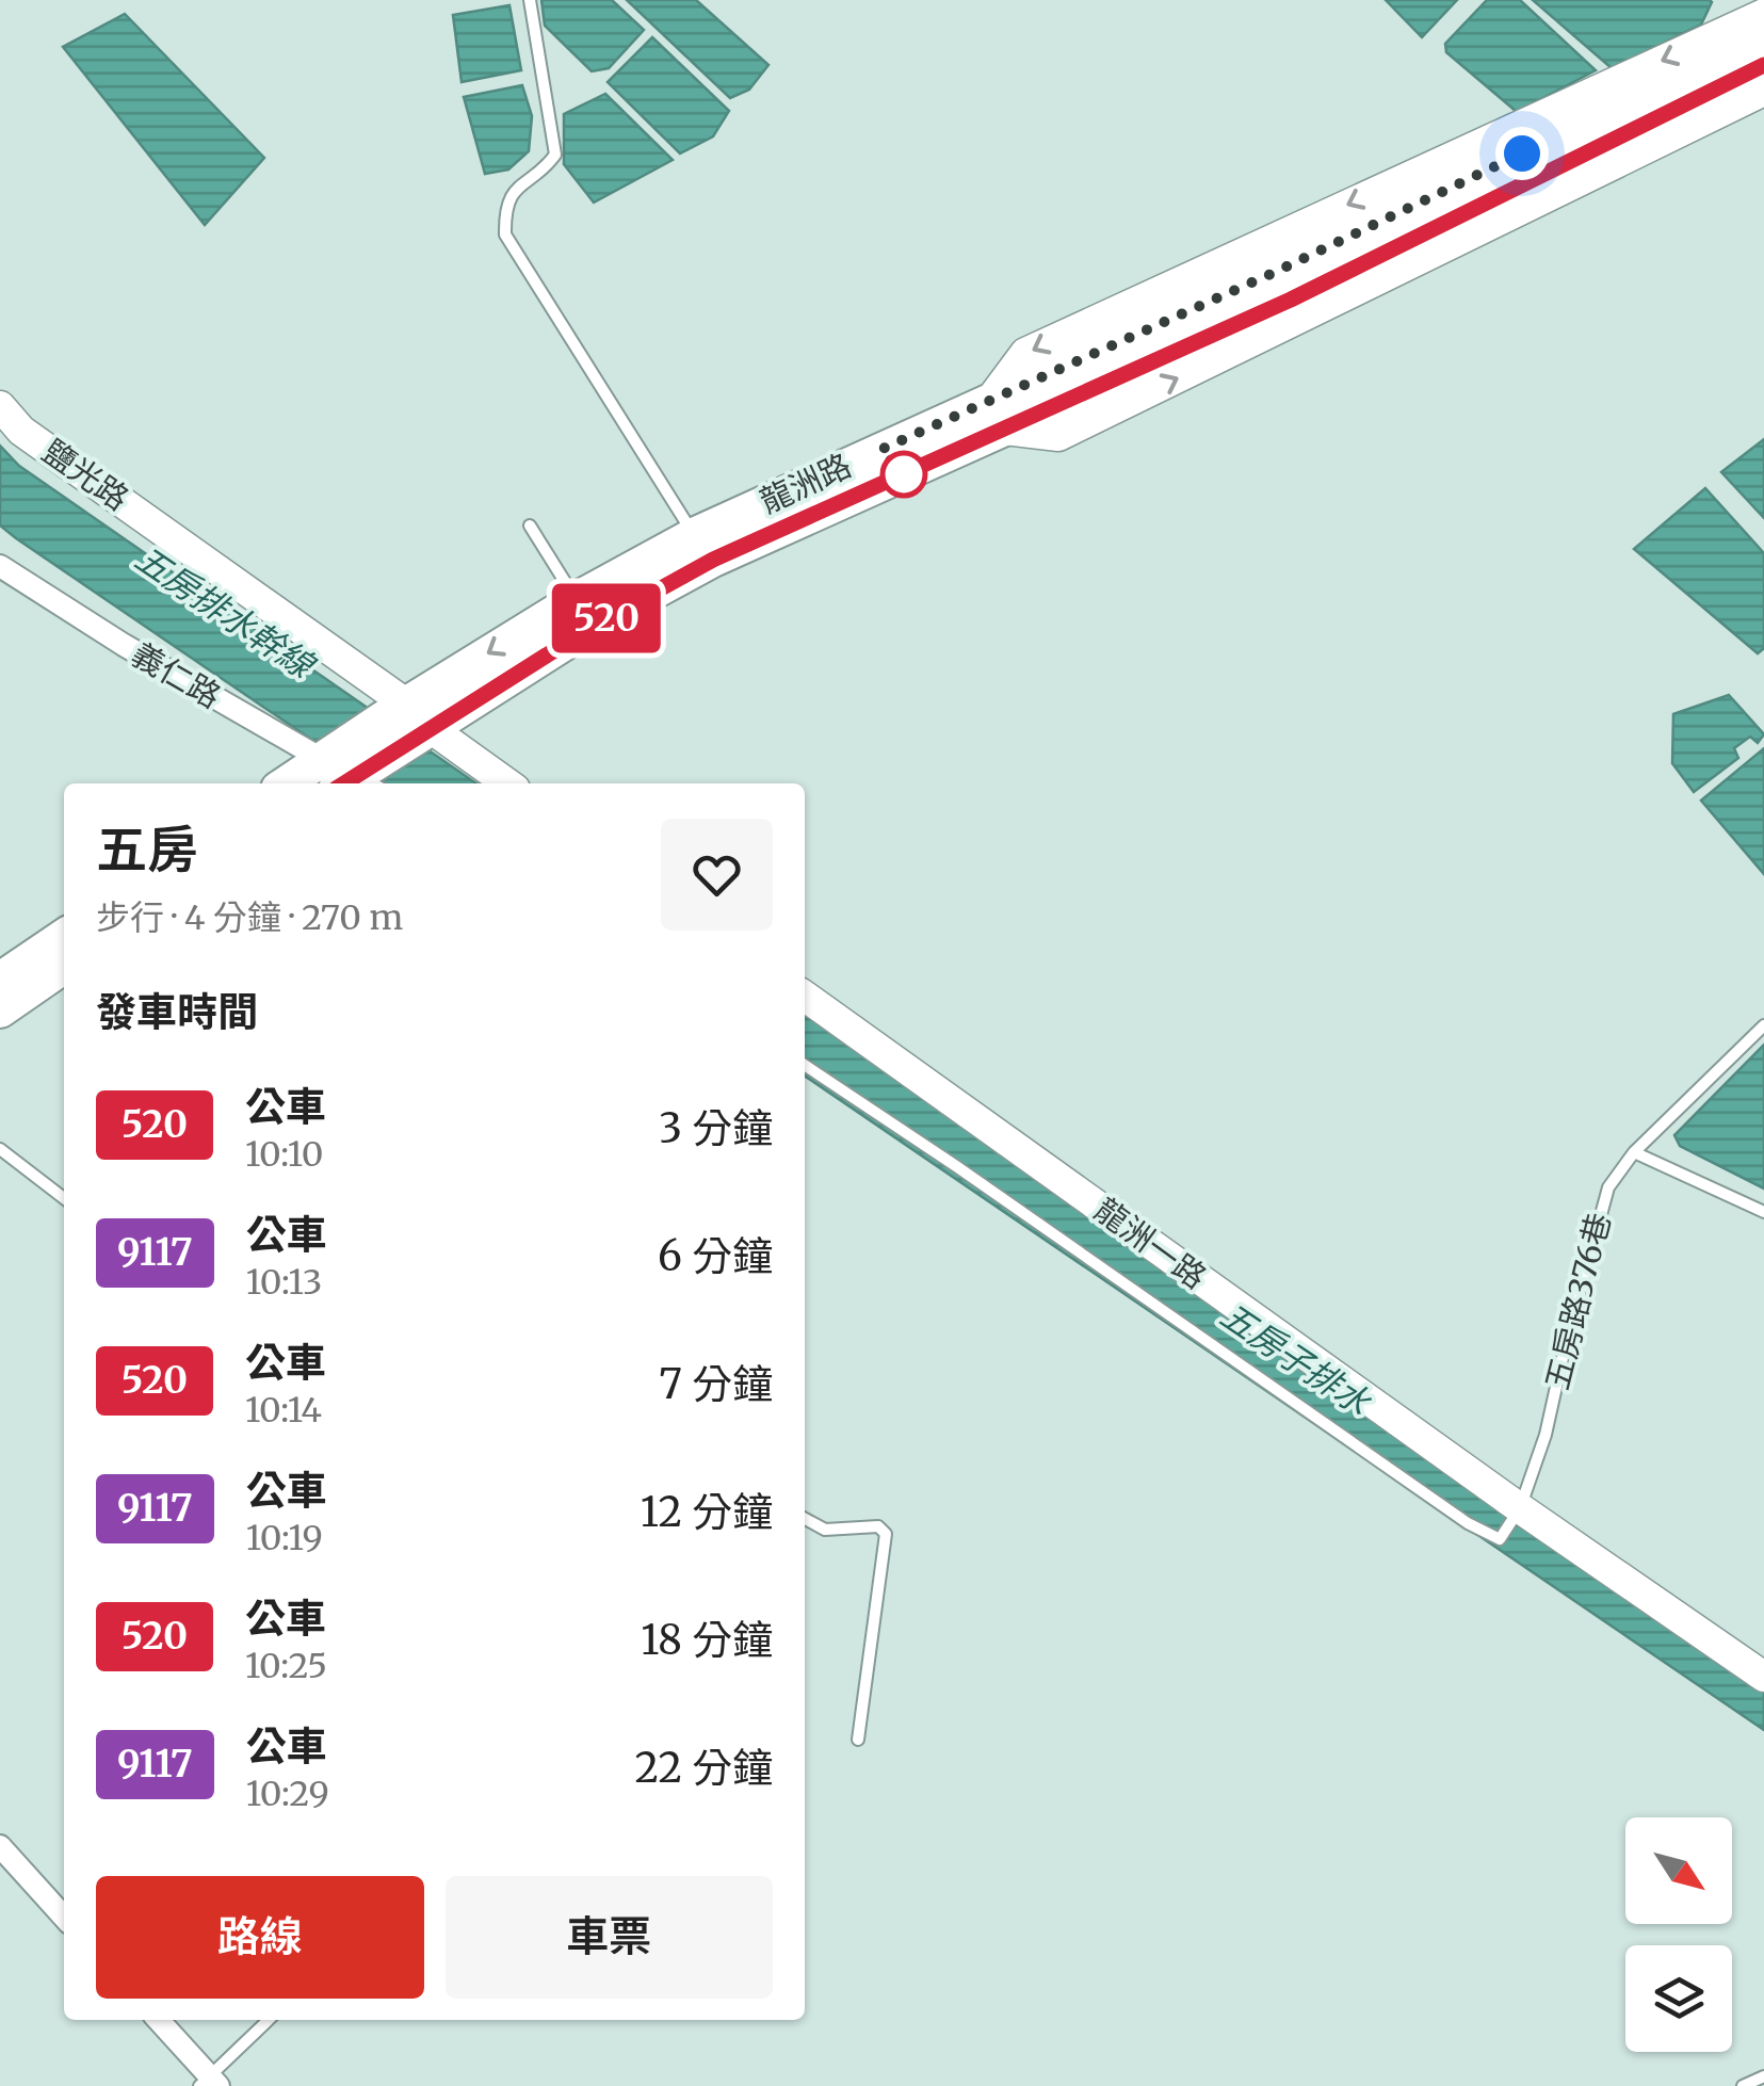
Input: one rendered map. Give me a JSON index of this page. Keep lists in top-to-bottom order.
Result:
{
  "streets": {
    "main road": ["龍洲路"],
    "street": ["鹽光路", "義仁路", "龍洲一路"],
    "lane": ["五房路376巷"]
  },
  "crossings": [
    ["鹽光路", "龍洲路"],
    ["龍洲一路", "五房路376巷"]
  ],
  "water": ["五房排水幹線", "五房子排水"],
  "lines": ["bus line 520"],
  "north": "bottom right",
  "page": {
    "on_map": "520",
    "heading": [
      ["五房", "步行 · 4 分鐘 · 270 m"],
      "發車時間"
    ],
    "list": [
      {
        "mark": "520",
        "name": "公車",
        "note": "10:10",
        "value": "3 分鐘"
      },
      {
        "mark": "9117",
        "name": "公車",
        "note": "10:13",
        "value": "6 分鐘"
      },
      {
        "mark": "520",
        "name": "公車",
        "note": "10:14",
        "value": "7 分鐘"
      },
      {
        "mark": "9117",
        "name": "公車",
        "note": "10:19",
        "value": "12 分鐘"
      },
      {
        "mark": "520",
        "name": "公車",
        "note": "10:25",
        "value": "18 分鐘"
      },
      {
        "mark": "9117",
        "name": "公車",
        "note": "10:29",
        "value": "22 分鐘"
      }
    ],
    "buttons": ["路線", "車票"]
  }
}
